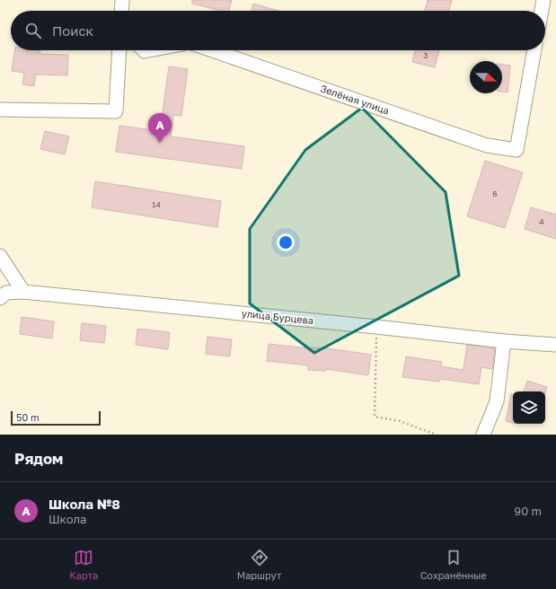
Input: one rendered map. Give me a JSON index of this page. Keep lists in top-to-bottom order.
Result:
{
  "streets": {
    "street": ["Зелёная улица", "улица Бурцева"]
  },
  "house_numbers": [
    "3",
    "6",
    "14",
    "4"
  ],
  "scale_bar": "50 m",
  "north": "right",
  "page": {
    "search": "Поиск",
    "pins": "A",
    "scale": "50 m",
    "heading": "Рядом",
    "list": [
      {
        "mark": "A",
        "name": "Школа №8",
        "note": "Школа",
        "value": "90 m"
      }
    ],
    "nav": ["Карта", "Маршрут", "Сохранённые"]
  }
}
